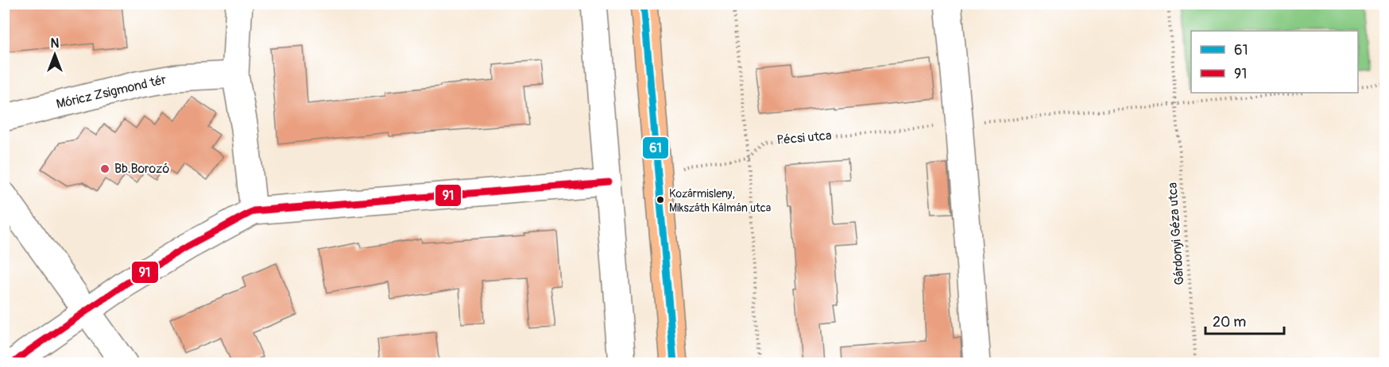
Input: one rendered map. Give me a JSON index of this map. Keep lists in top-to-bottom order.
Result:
{
  "streets": {
    "street": ["Móricz Zsigmond tér"],
    "path": ["Pécsi utca", "Gárdonyi Géza utca"]
  },
  "places": ["Bb.Borozó", "Kozármisleny, Mikszáth Kálmán utca"],
  "lines": ["transit line 61", "transit line 91"],
  "legend": ["61", "91"],
  "scale_bar": "20 m",
  "north": "top"
}
